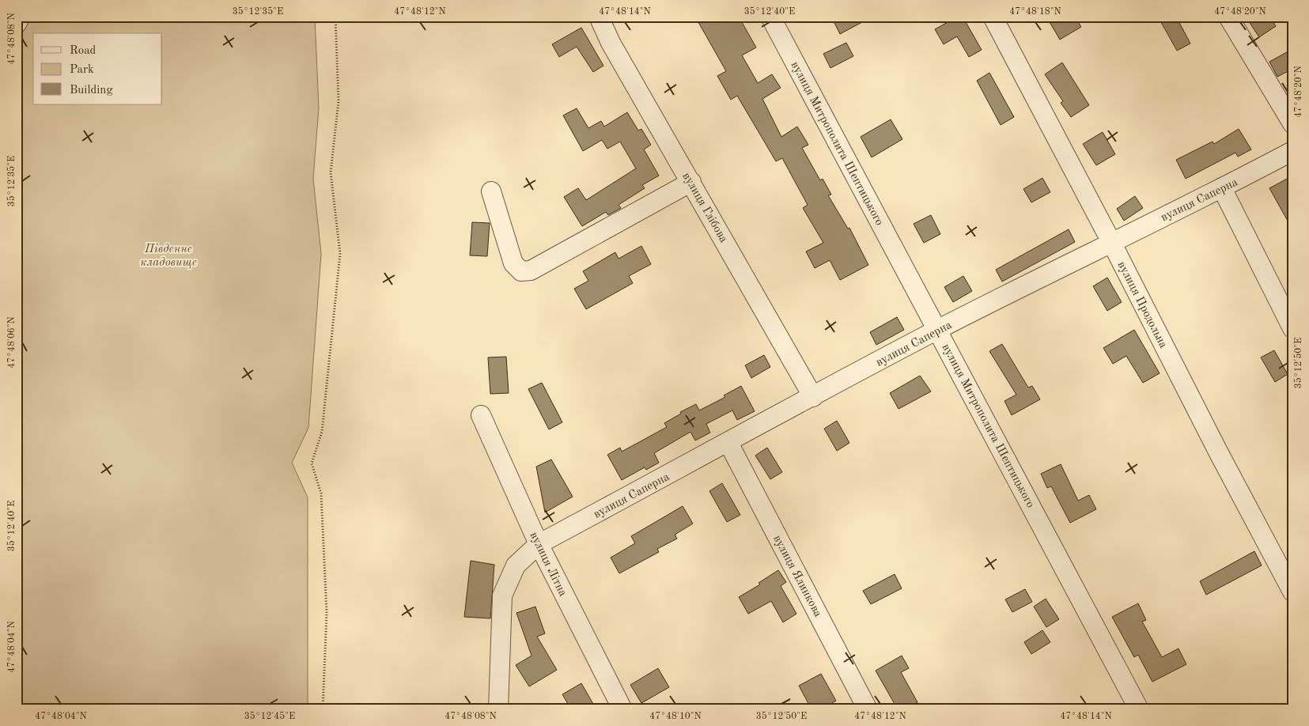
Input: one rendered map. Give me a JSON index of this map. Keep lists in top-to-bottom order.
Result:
{
  "streets": {
    "street": [
      "вулиця Митрополита Шептицького",
      "вулиця Саперна",
      "вулиця Глібова",
      "вулиця Продольна",
      "вулиця Літна",
      "вулиця Ялинкова"
    ]
  },
  "crossings": [
    ["вулиця Митрополита Шептицького", "вулиця Саперна"],
    ["вулиця Саперна", "вулиця Глібова"],
    ["вулиця Саперна", "вулиця Продольна"],
    ["вулиця Саперна", "вулиця Літна"],
    ["вулиця Саперна", "вулиця Ялинкова"]
  ],
  "parks": ["Південне кладовище"],
  "legend": ["Road", "Park", "Building"],
  "coordinates": [
    "35°12'35\"E",
    "47°48'12\"N",
    "47°48'14\"N",
    "35°12'40\"E",
    "47°48'18\"N",
    "47°48'20\"N",
    "47°48'08\"N",
    "47°48'06\"N",
    "35°12'50\"E",
    "47°48'04\"N",
    "35°12'45\"E",
    "47°48'10\"N"
  ]
}
